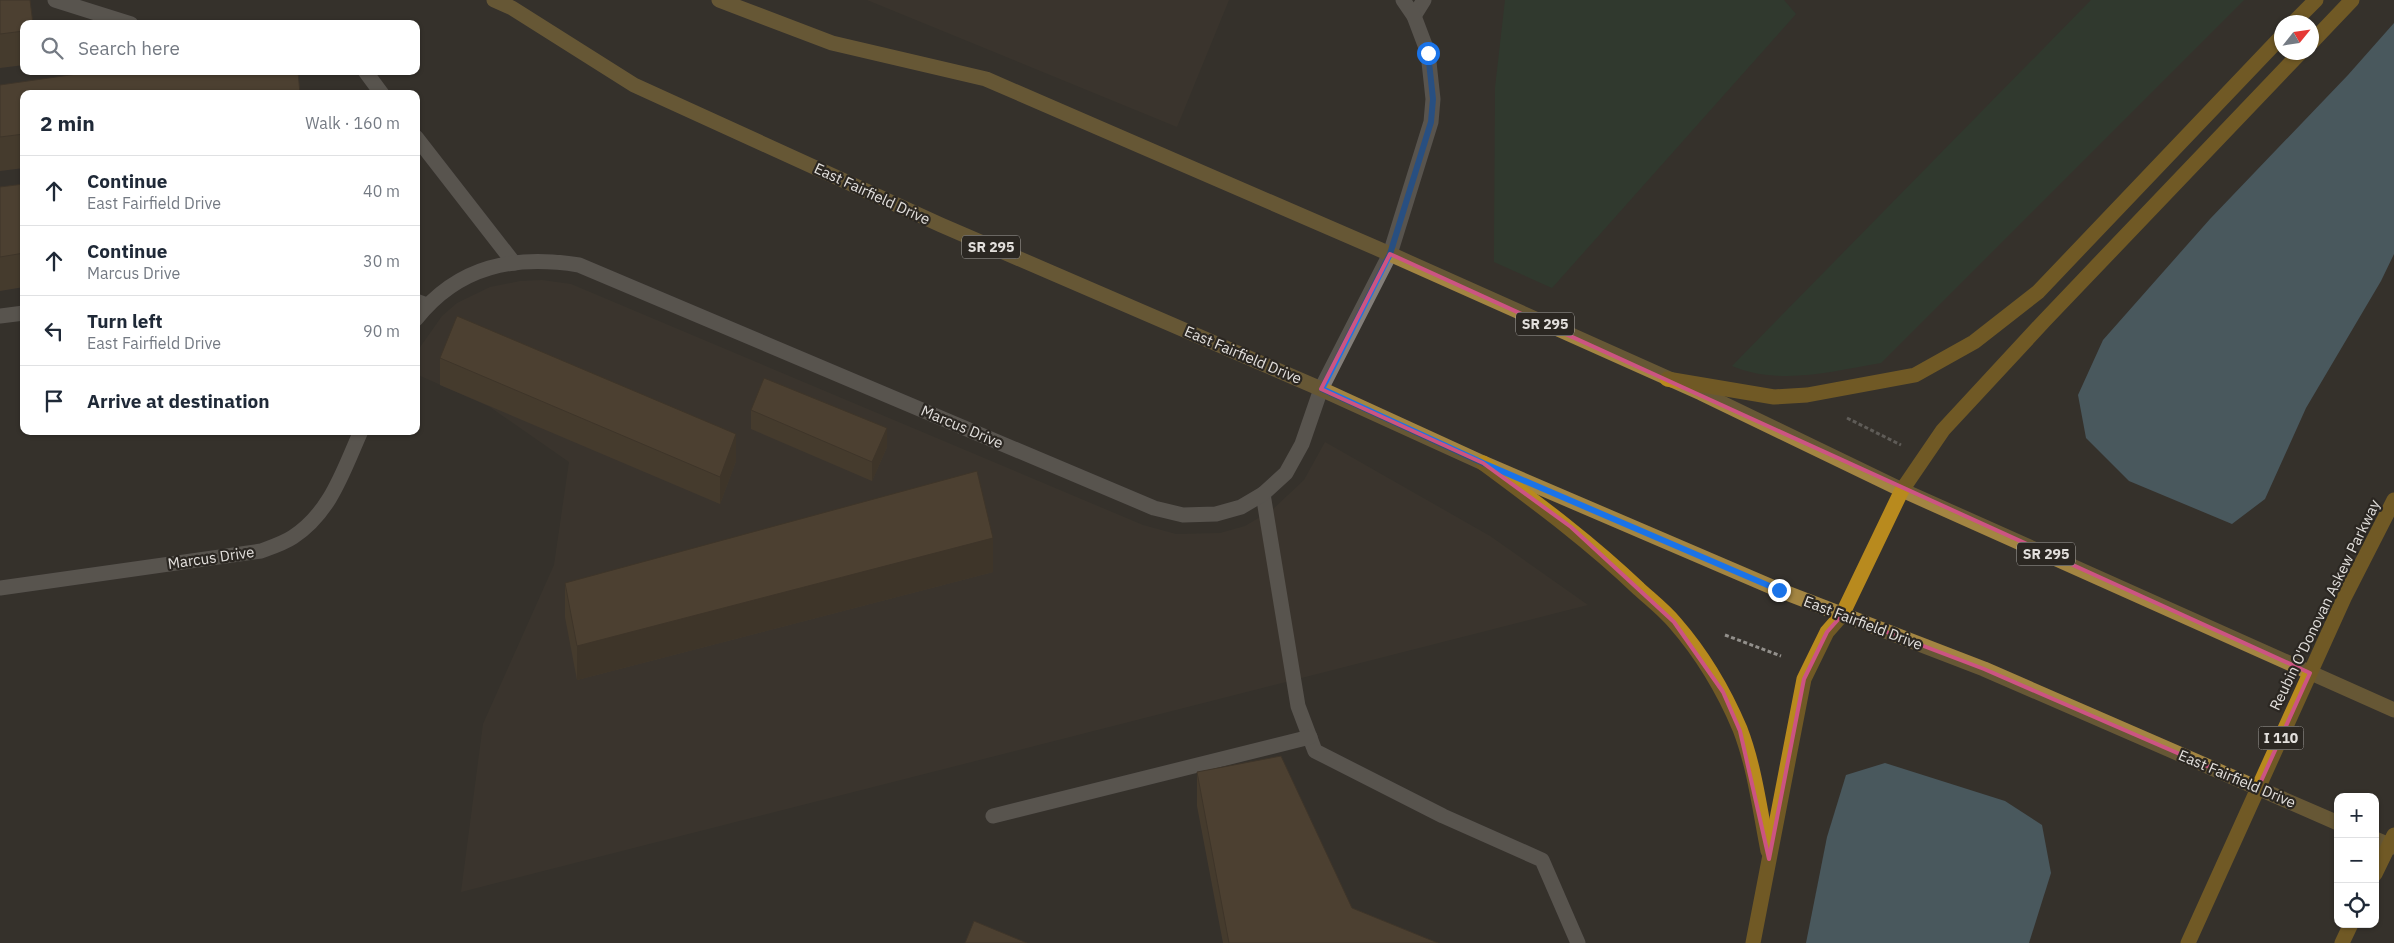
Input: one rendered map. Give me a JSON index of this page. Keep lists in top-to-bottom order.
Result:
{
  "streets": {
    "highway": ["Reubin O'Donovan Askew Parkway", "I 110"],
    "main road": ["East Fairfield Drive", "SR 295"],
    "street": ["Marcus Drive"]
  },
  "crossings": [
    ["East Fairfield Drive", "Marcus Drive"],
    ["SR 295", "Marcus Drive"]
  ],
  "north": "top right",
  "page": {
    "search": "Search here",
    "heading": ["2 min", "Walk · 160 m"],
    "list": [
      ["Continue", "East Fairfield Drive", "40 m"],
      ["Continue", "Marcus Drive", "30 m"],
      ["Turn left", "East Fairfield Drive", "90 m"],
      "Arrive at destination"
    ],
    "map_buttons": ["+", "−"]
  }
}
